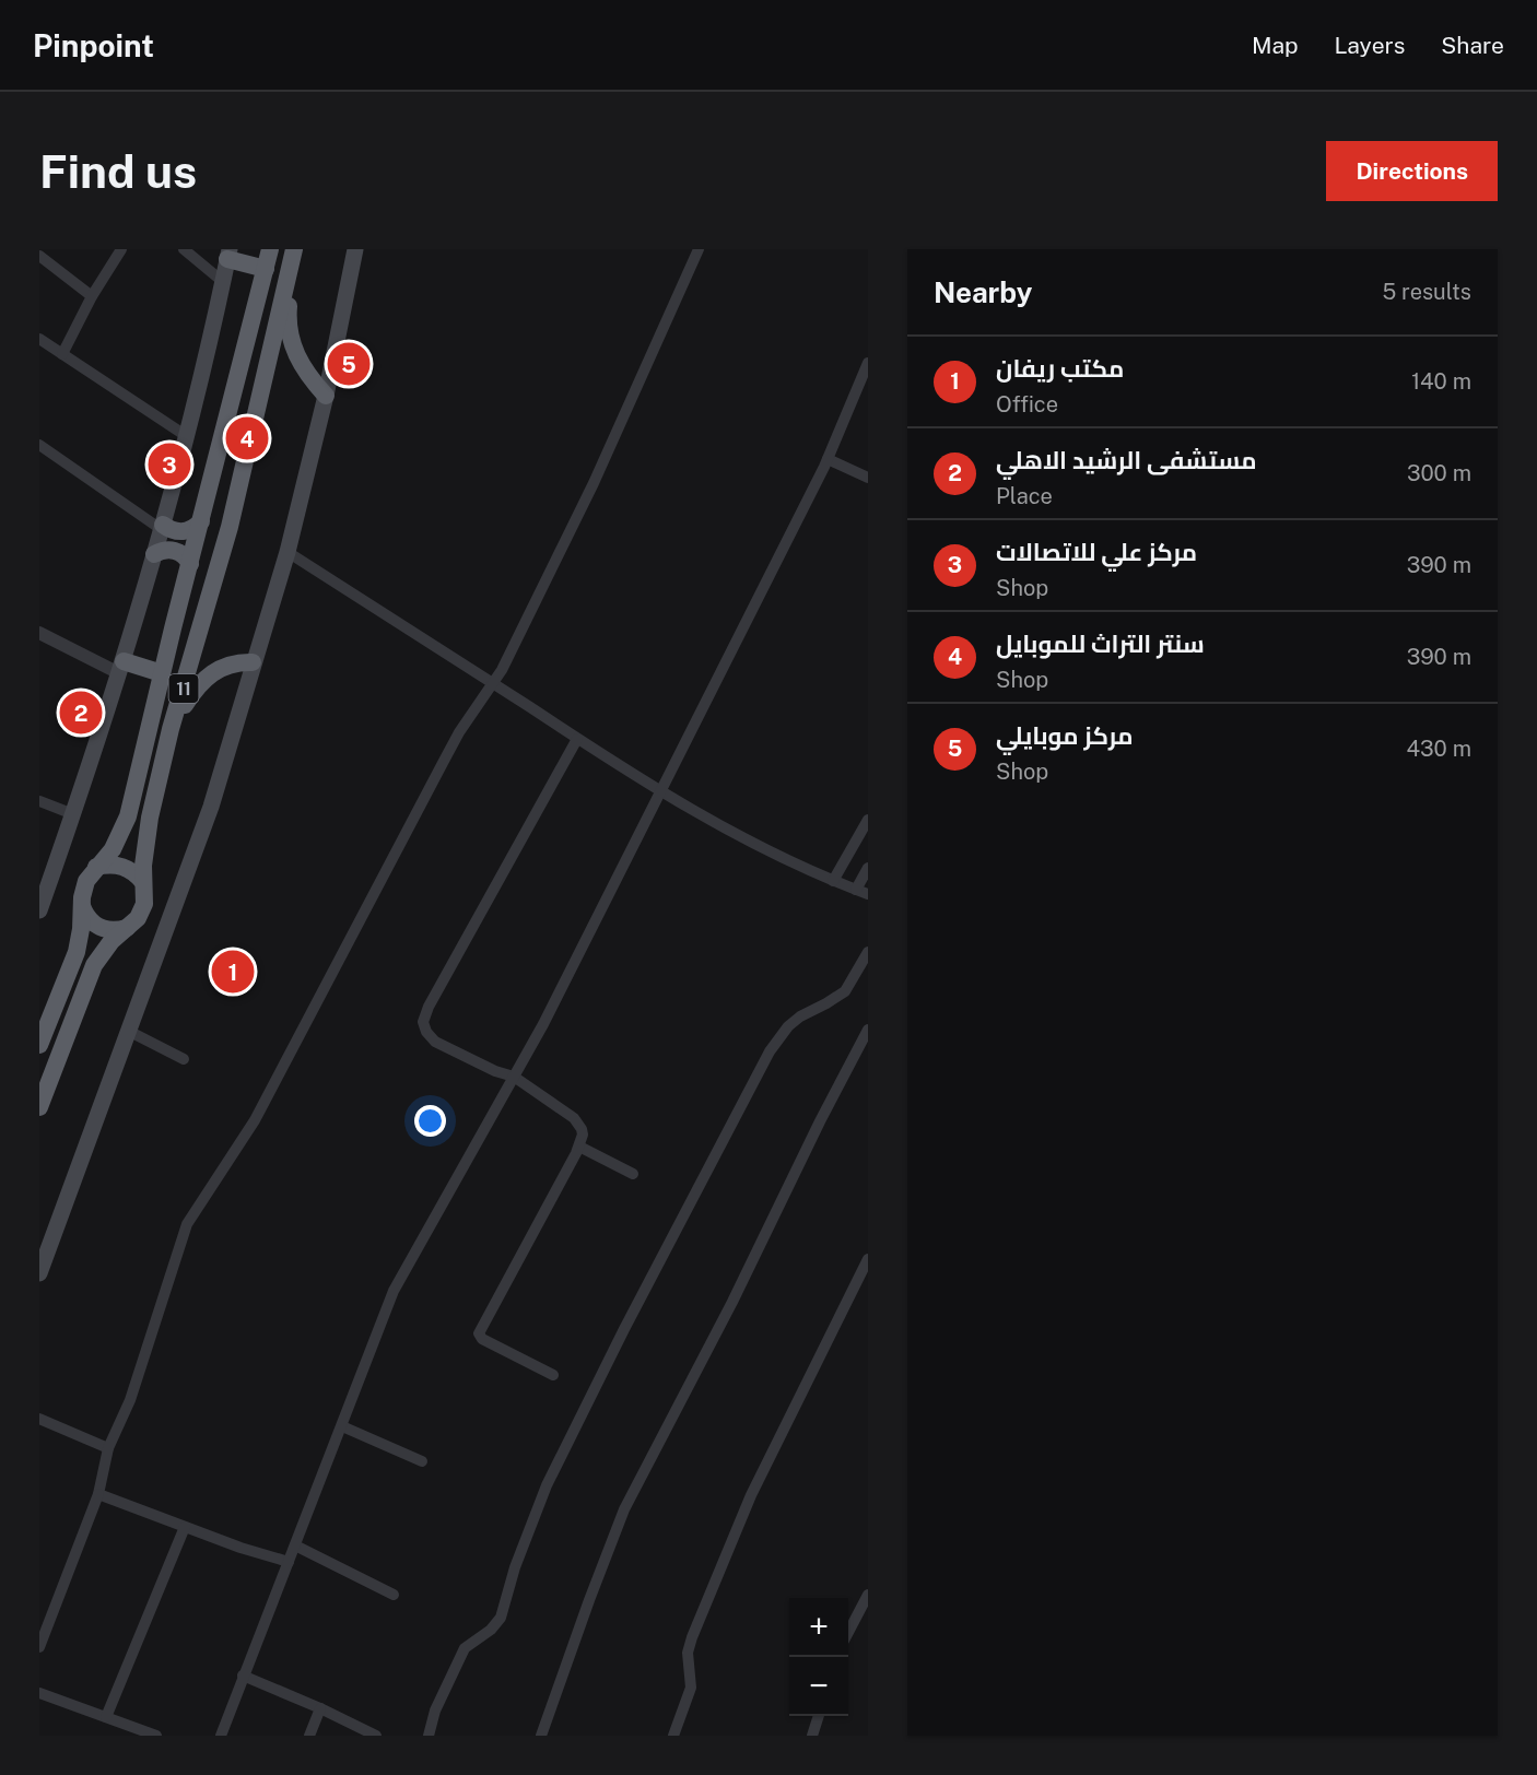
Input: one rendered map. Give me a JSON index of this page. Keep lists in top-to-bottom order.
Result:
{
  "streets": {
    "highway": ["11"]
  },
  "page": {
    "header": "Pinpoint",
    "nav": ["Map", "Layers", "Share"],
    "buttons": "Directions",
    "title": "Find us",
    "heading": ["Nearby", "5 results"],
    "list": [
      {
        "mark": "1",
        "name": "مكتب ريفان",
        "note": "Office",
        "value": "140 m"
      },
      {
        "mark": "2",
        "name": "مستشفى الرشيد الاهلي",
        "note": "Place",
        "value": "300 m"
      },
      {
        "mark": "3",
        "name": "مركز علي للاتصالات",
        "note": "Shop",
        "value": "390 m"
      },
      {
        "mark": "4",
        "name": "سنتر التراث للموبايل",
        "note": "Shop",
        "value": "390 m"
      },
      {
        "mark": "5",
        "name": "مركز موبايلي",
        "note": "Shop",
        "value": "430 m"
      }
    ],
    "pins": [
      "5",
      "4",
      "3",
      "2",
      "1"
    ],
    "map_buttons": ["+", "−"]
  }
}
